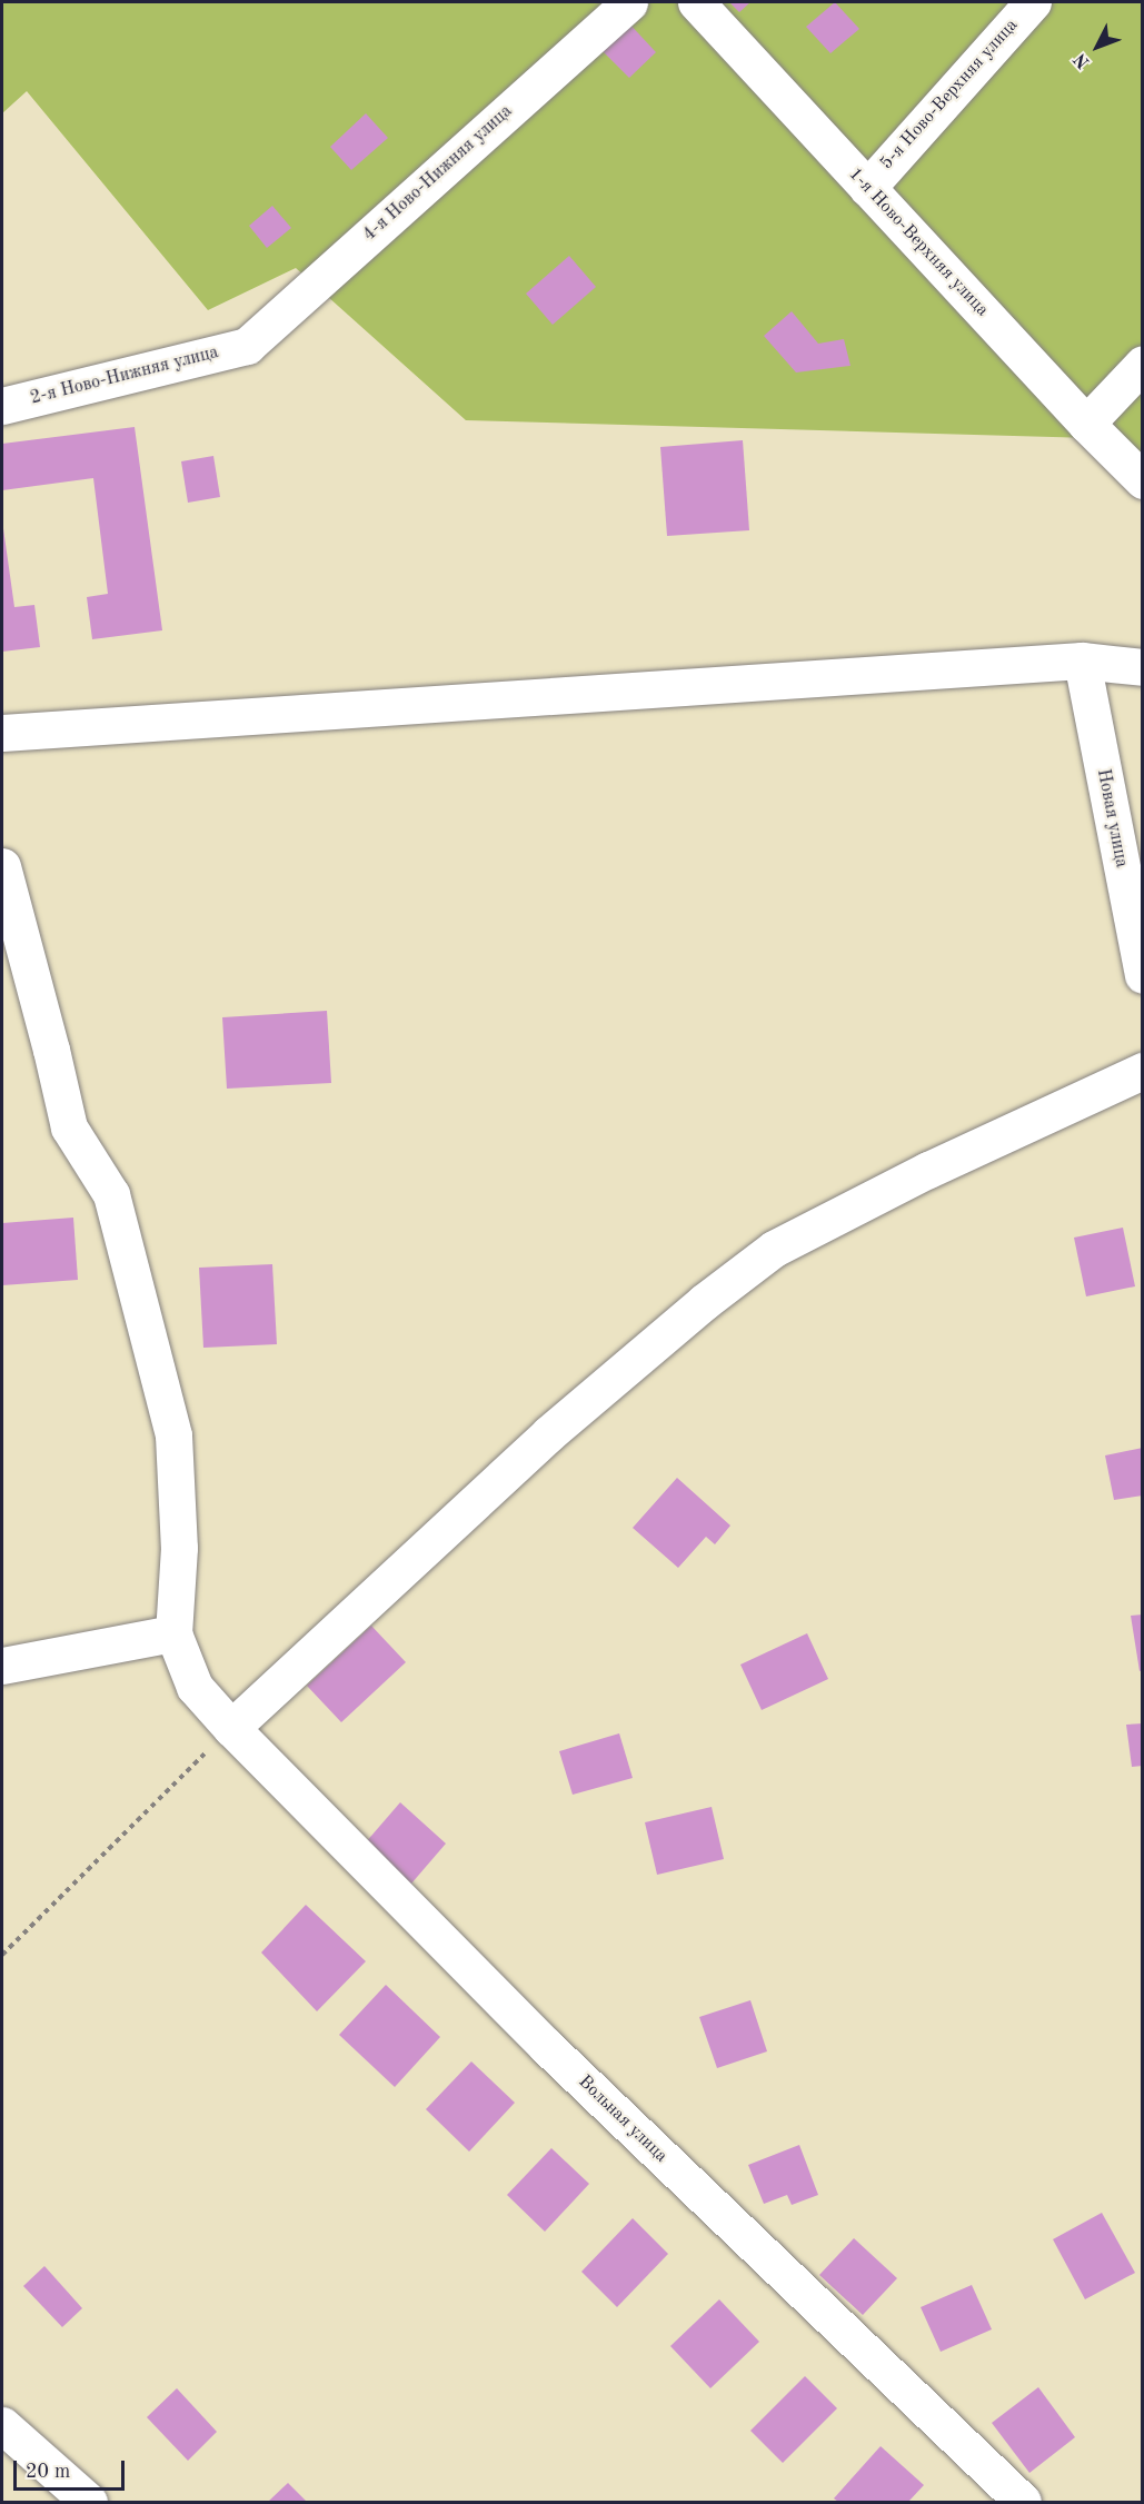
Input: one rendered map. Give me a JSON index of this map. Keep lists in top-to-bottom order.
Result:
{
  "streets": {
    "street": [
      "5-я Ново-Верхняя улица",
      "4-я Ново-Нижняя улица",
      "1-я Ново-Верхняя улица",
      "2-я Ново-Нижняя улица",
      "Новая улица",
      "Вольная улица"
    ]
  },
  "crossings": [
    ["5-я Ново-Верхняя улица", "1-я Ново-Верхняя улица"],
    ["4-я Ново-Нижняя улица", "2-я Ново-Нижняя улица"]
  ],
  "scale_bar": "20 m",
  "north": "bottom left"
}
